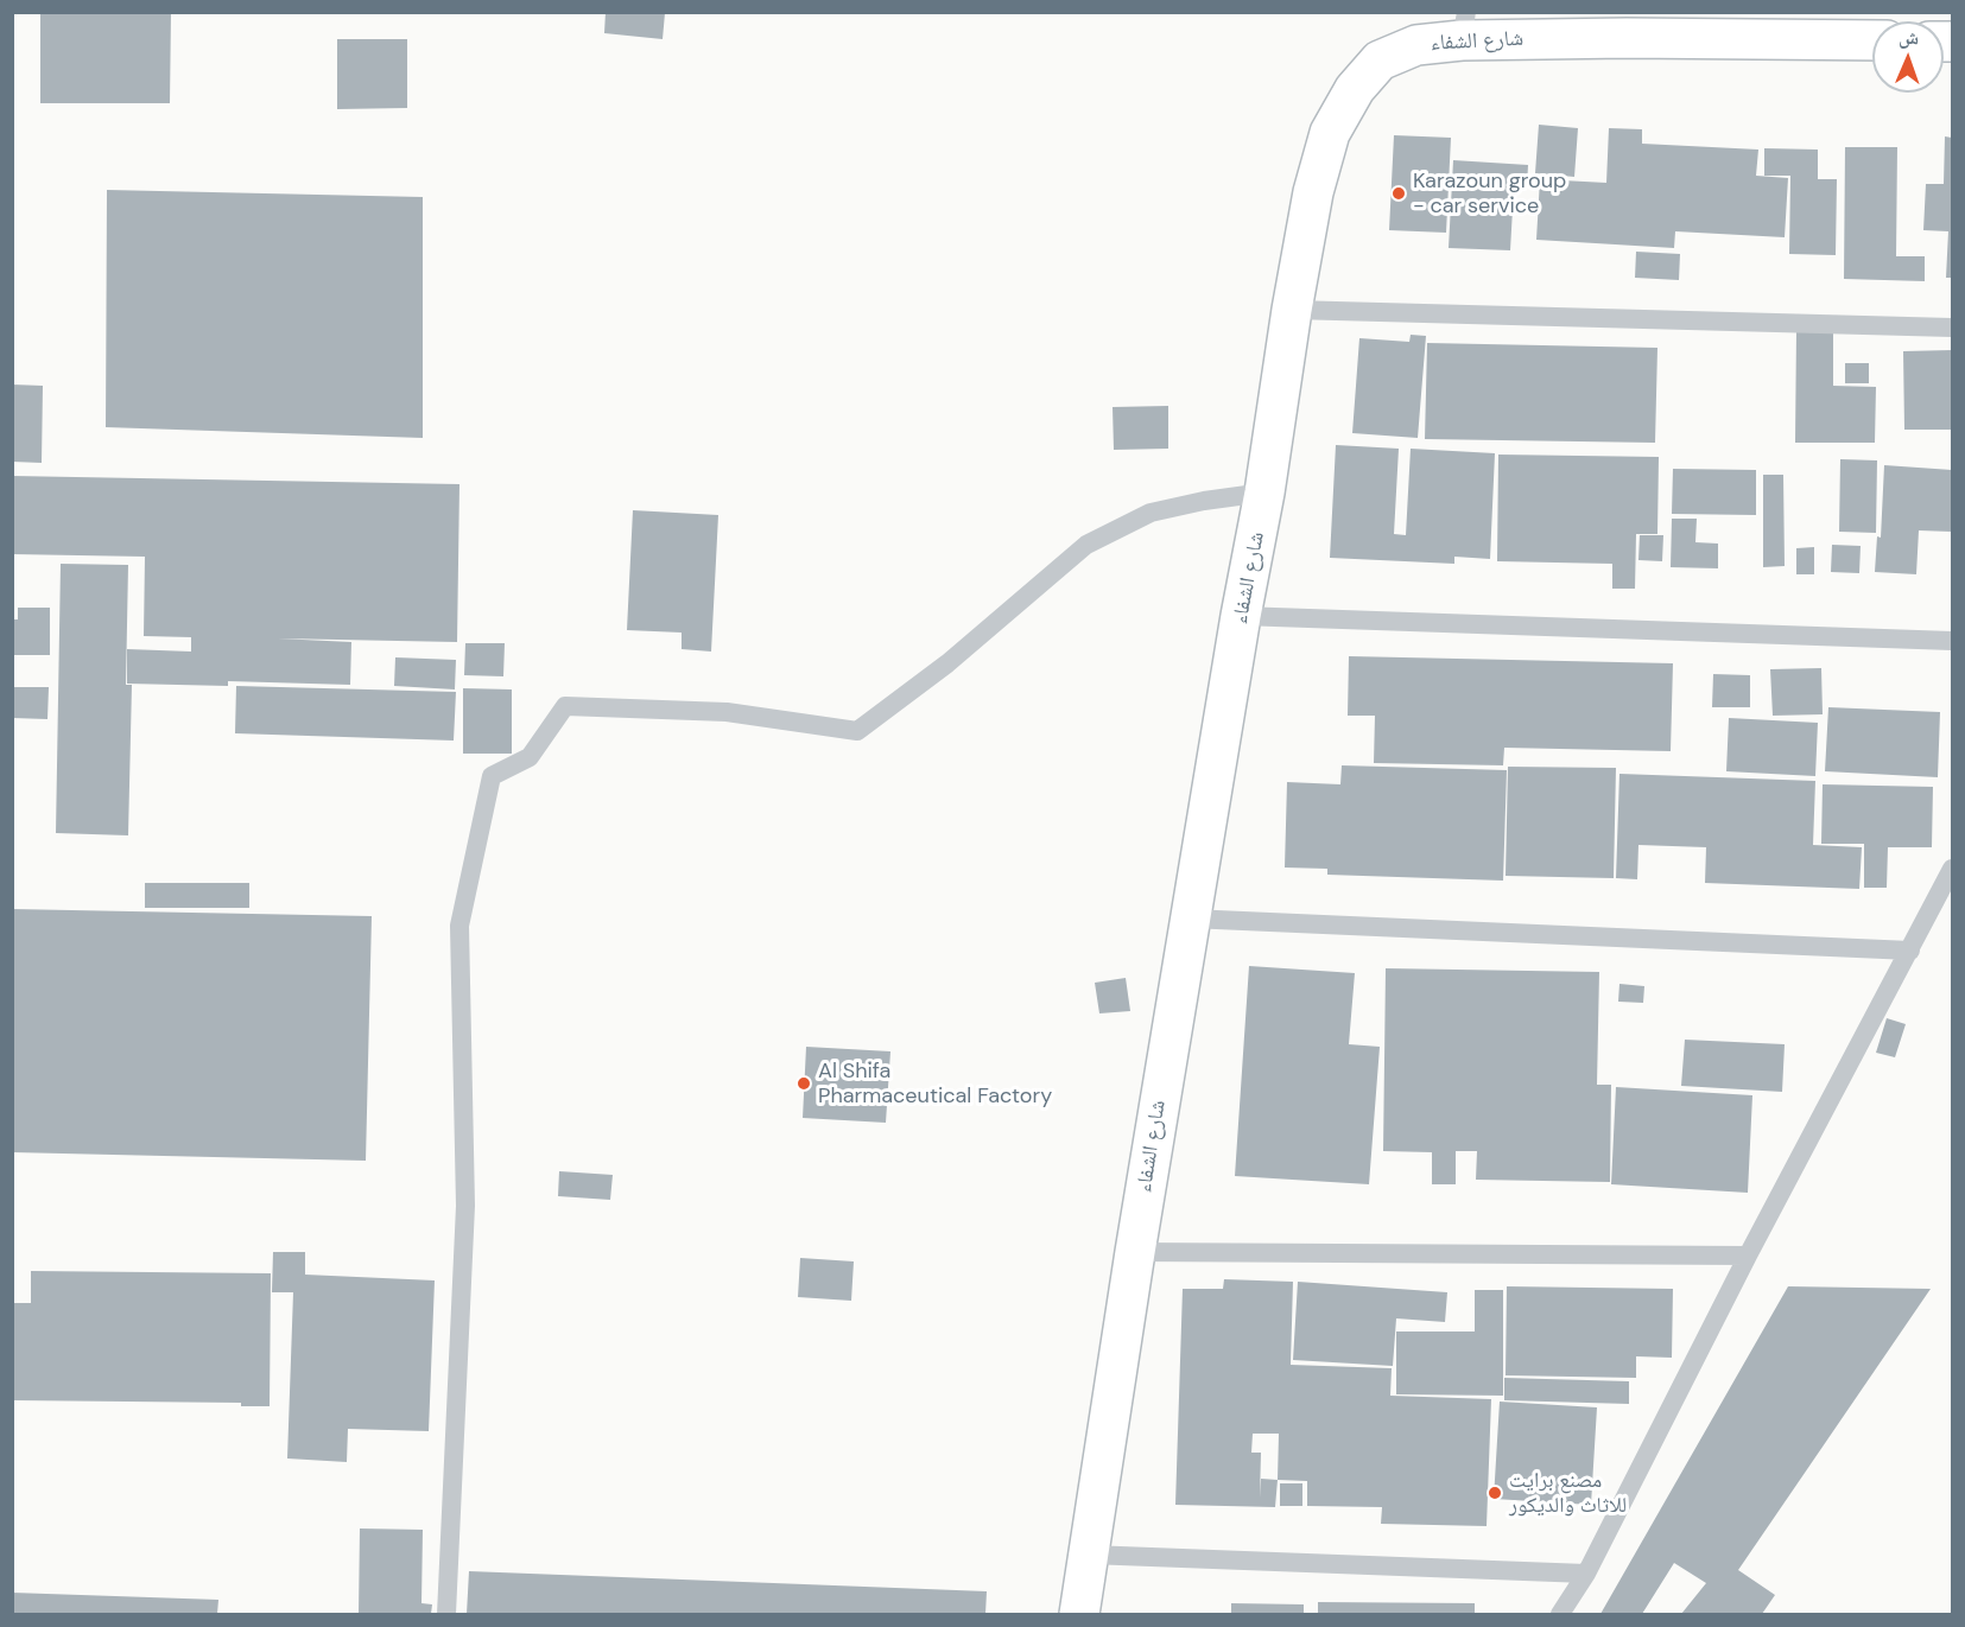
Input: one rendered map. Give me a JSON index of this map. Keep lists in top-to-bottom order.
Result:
{
  "streets": {
    "street": ["شارع الشفاء"]
  },
  "places": ["Karazoun group - car service", "Al Shifa Pharmaceutical Factory", "مصنع برايت للاثاث والديكور"],
  "north": "top"
}
